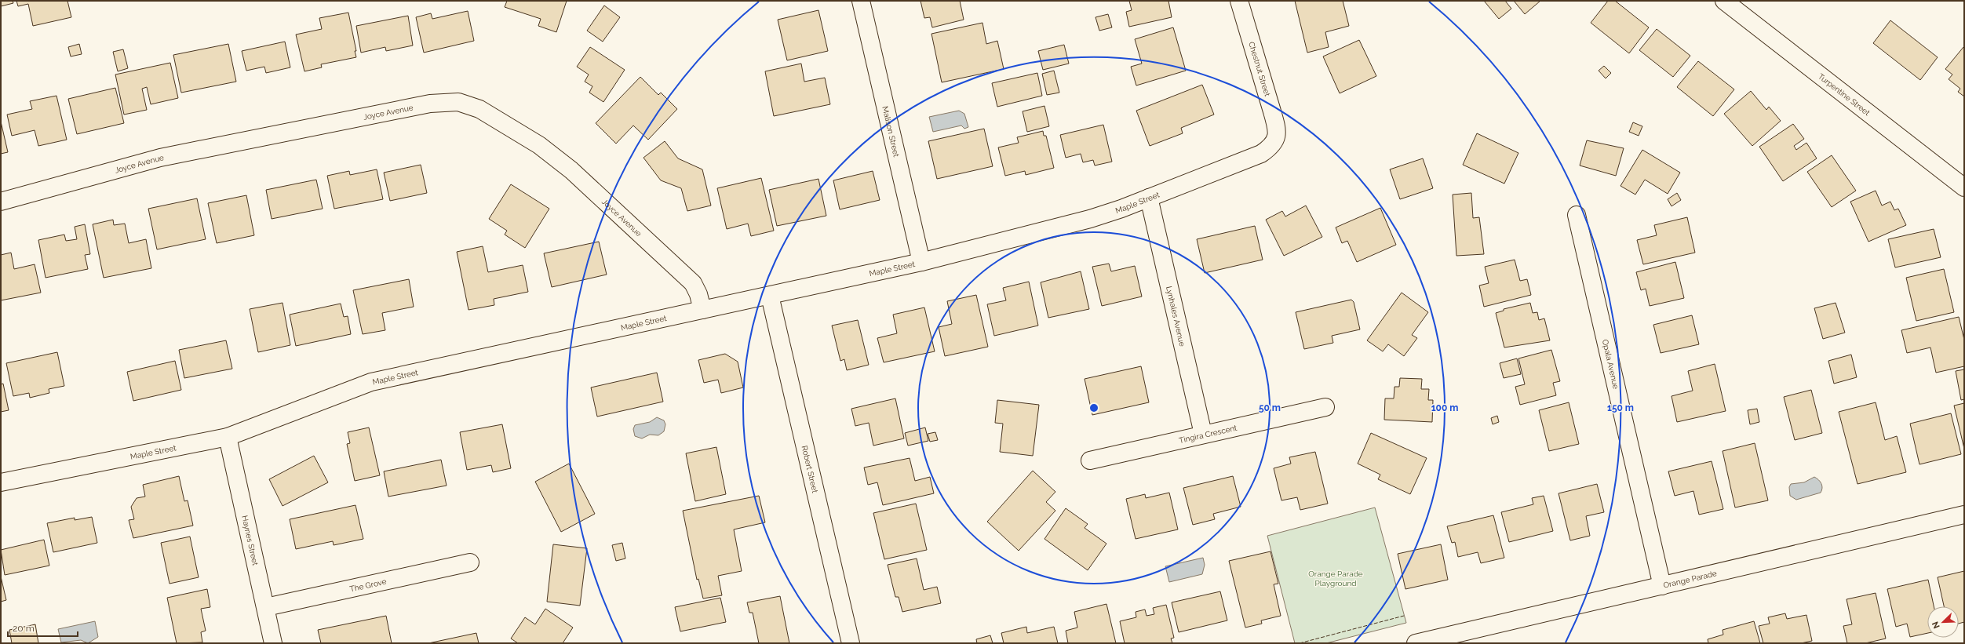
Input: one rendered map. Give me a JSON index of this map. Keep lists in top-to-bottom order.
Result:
{
  "streets": {
    "street": [
      "Chestnut Street",
      "Turpentine Street",
      "Joyce Avenue",
      "Malison Street",
      "Maple Street",
      "Lynhales Avenue",
      "Opala Avenue",
      "Tingira Crescent",
      "Robert Street",
      "Haynes Street",
      "Orange Parade",
      "The Grove"
    ]
  },
  "crossings": [
    ["Chestnut Street", "Maple Street"],
    ["Joyce Avenue", "Maple Street"],
    ["Malison Street", "Maple Street"],
    ["Maple Street", "Lynhales Avenue"],
    ["Maple Street", "Robert Street"],
    ["Maple Street", "Haynes Street"],
    ["Lynhales Avenue", "Tingira Crescent"],
    ["Opala Avenue", "Orange Parade"],
    ["Haynes Street", "The Grove"]
  ],
  "parks": ["Orange Parade Playground"],
  "scale_bar": "20 m",
  "north": "bottom left",
  "rings": ["50 m", "100 m", "150 m"]
}
